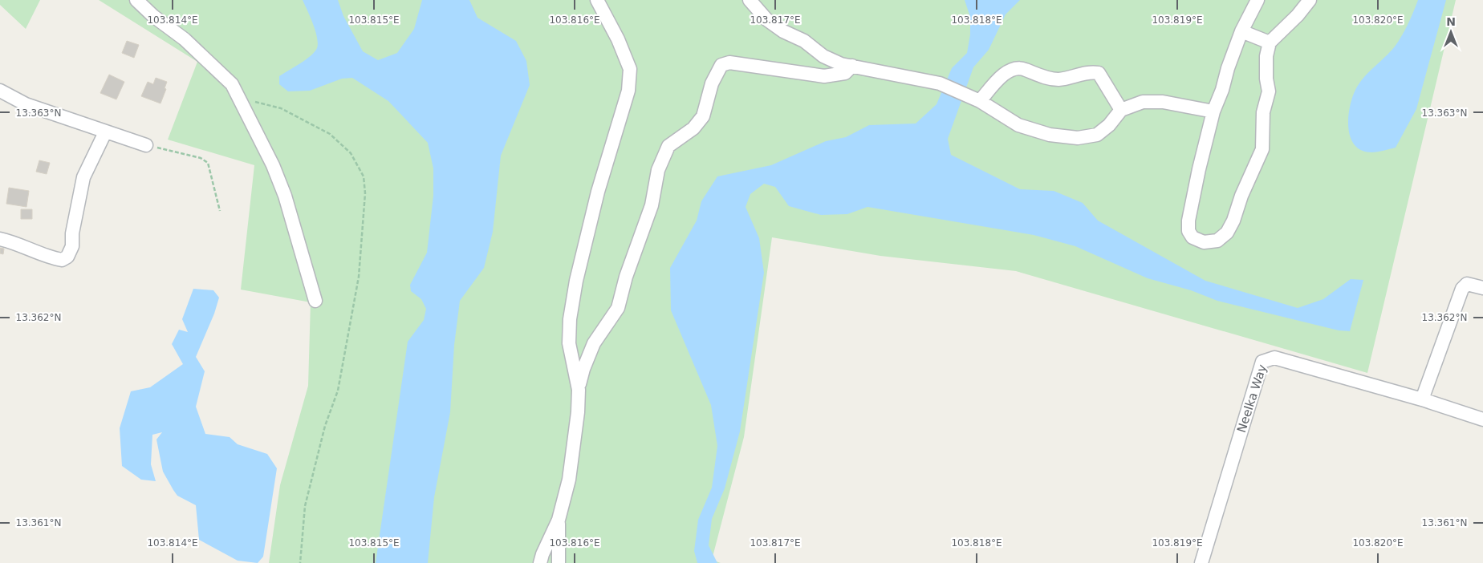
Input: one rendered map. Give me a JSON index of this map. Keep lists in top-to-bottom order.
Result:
{
  "streets": {
    "street": ["Neelka Way"]
  },
  "north": "top",
  "coordinates": [
    "103.814°E",
    "103.815°E",
    "103.816°E",
    "103.817°E",
    "103.818°E",
    "103.819°E",
    "103.820°E",
    "13.363°N",
    "13.362°N",
    "13.361°N"
  ]
}
